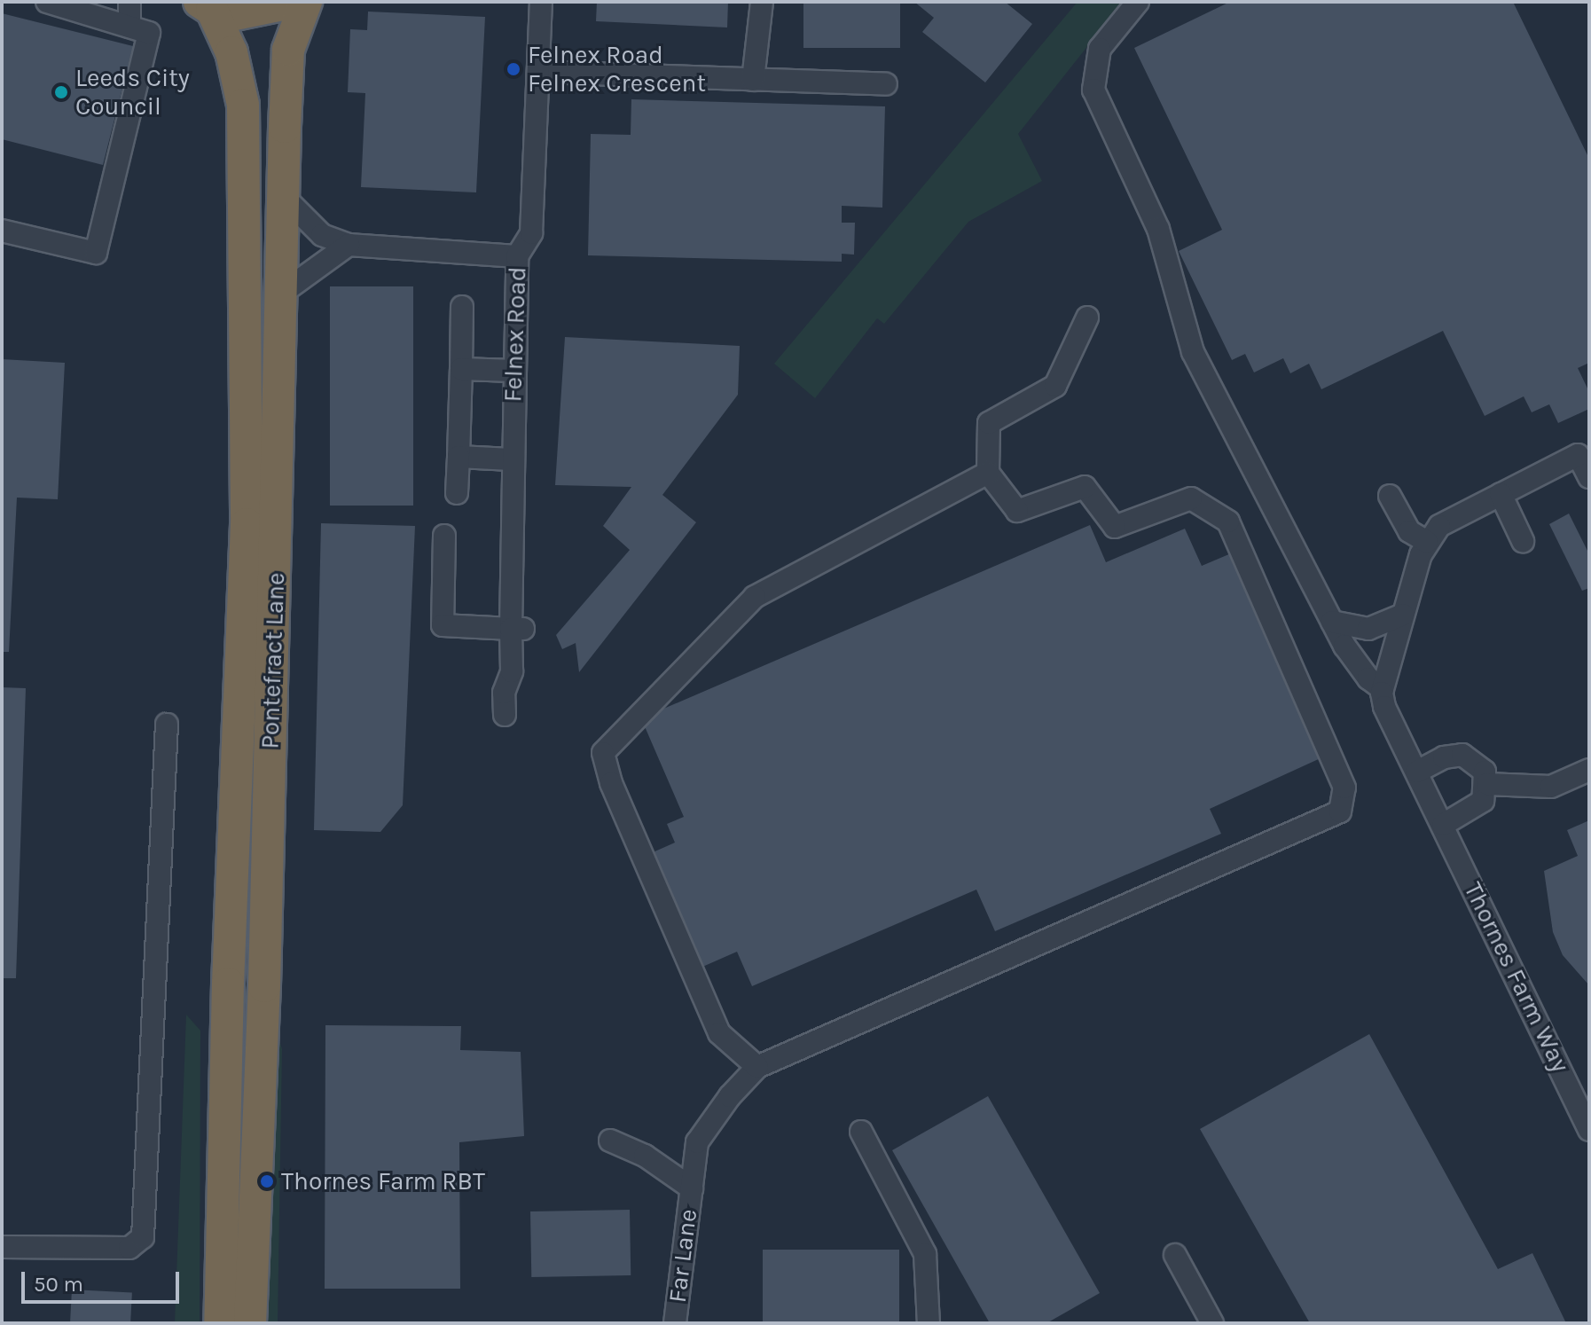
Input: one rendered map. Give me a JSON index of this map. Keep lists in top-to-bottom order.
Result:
{
  "streets": {
    "highway": ["Pontefract Lane"],
    "street": ["Felnex Road", "Thornes Farm Way", "Far Lane"]
  },
  "places": ["Felnex Road Felnex Crescent", "Leeds City Council", "Thornes Farm RBT"],
  "scale_bar": "50 m"
}
